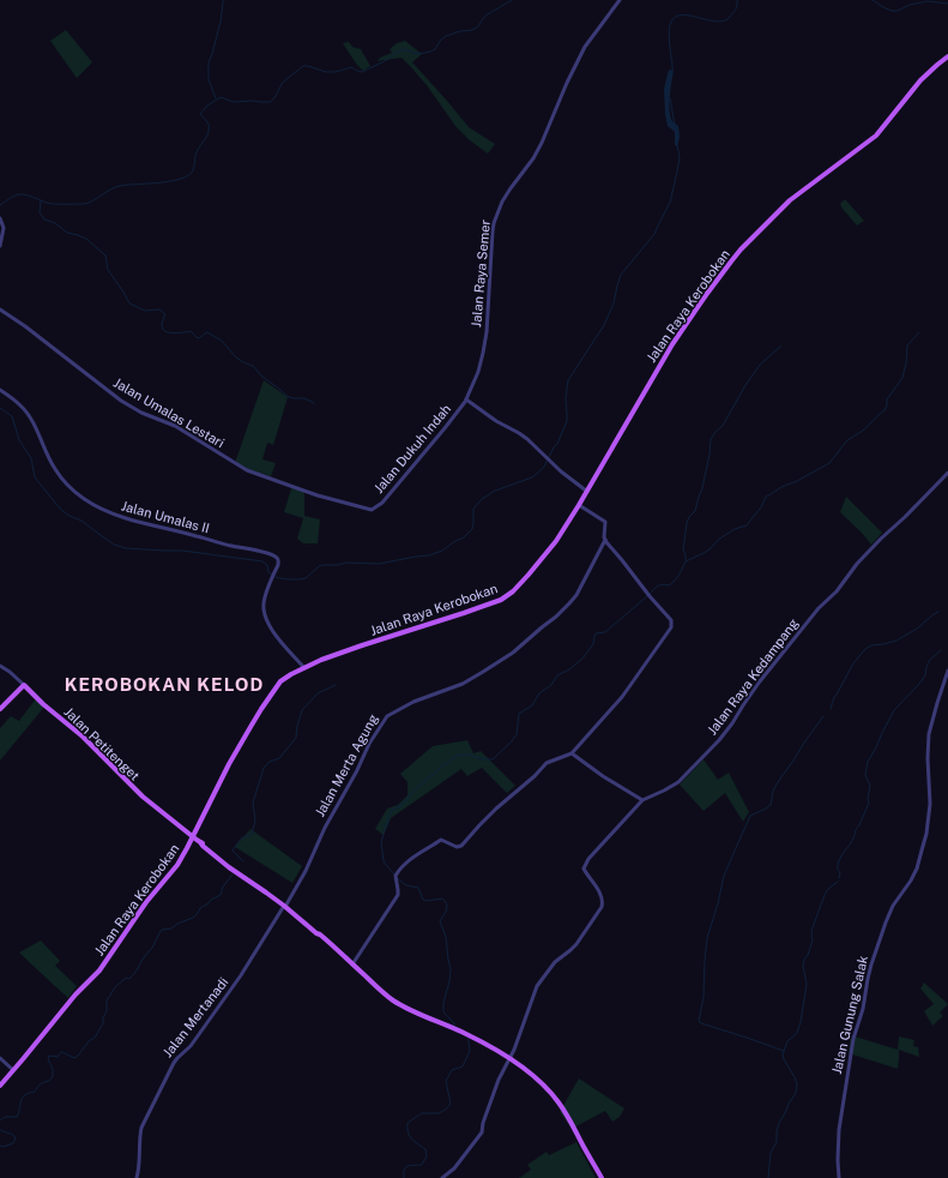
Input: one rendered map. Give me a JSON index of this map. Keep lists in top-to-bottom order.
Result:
{
  "streets": {
    "main road": ["Jalan Raya Kerobokan", "Jalan Petitenget"],
    "street": [
      "Jalan Raya Semer",
      "Jalan Umalas Lestari",
      "Jalan Dukuh Indah",
      "Jalan Umalas II",
      "Jalan Raya Kedampang",
      "Jalan Merta Agung",
      "Jalan Gunung Salak",
      "Jalan Mertanadi"
    ]
  },
  "crossings": [
    ["Jalan Raya Semer", "Jalan Dukuh Indah"],
    ["Jalan Raya Kerobokan", "Jalan Umalas II"],
    ["Jalan Raya Kerobokan", "Jalan Petitenget"],
    ["Jalan Umalas Lestari", "Jalan Dukuh Indah"],
    ["Jalan Raya Kedampang", "Jalan Petitenget"],
    ["Jalan Petitenget", "Jalan Merta Agung"],
    ["Jalan Petitenget", "Jalan Mertanadi"],
    ["Jalan Merta Agung", "Jalan Mertanadi"]
  ],
  "districts": ["KEROBOKAN KELOD"]
}
